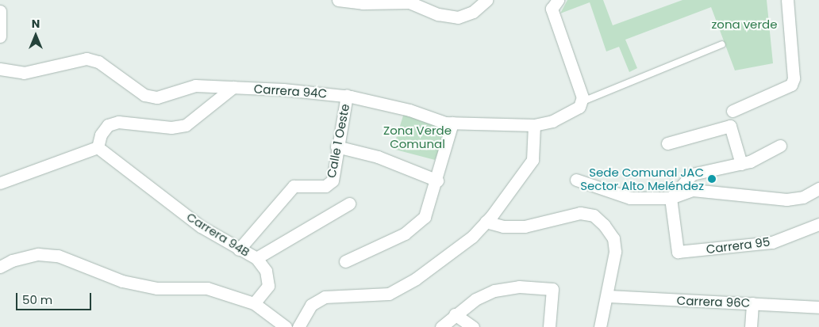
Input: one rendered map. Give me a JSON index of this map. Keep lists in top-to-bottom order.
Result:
{
  "streets": {
    "street": [
      "Carrera 94C",
      "Calle 1 Oeste",
      "Carrera 94B",
      "Carrera 95",
      "Carrera 96C"
    ]
  },
  "crossings": [
    ["Carrera 94C", "Calle 1 Oeste"],
    ["Calle 1 Oeste", "Carrera 94B"]
  ],
  "parks": ["zona verde", "Zona Verde Comunal"],
  "places": ["Sede Comunal JAC Sector Alto Meléndez"],
  "scale_bar": "50 m",
  "north": "top"
}
